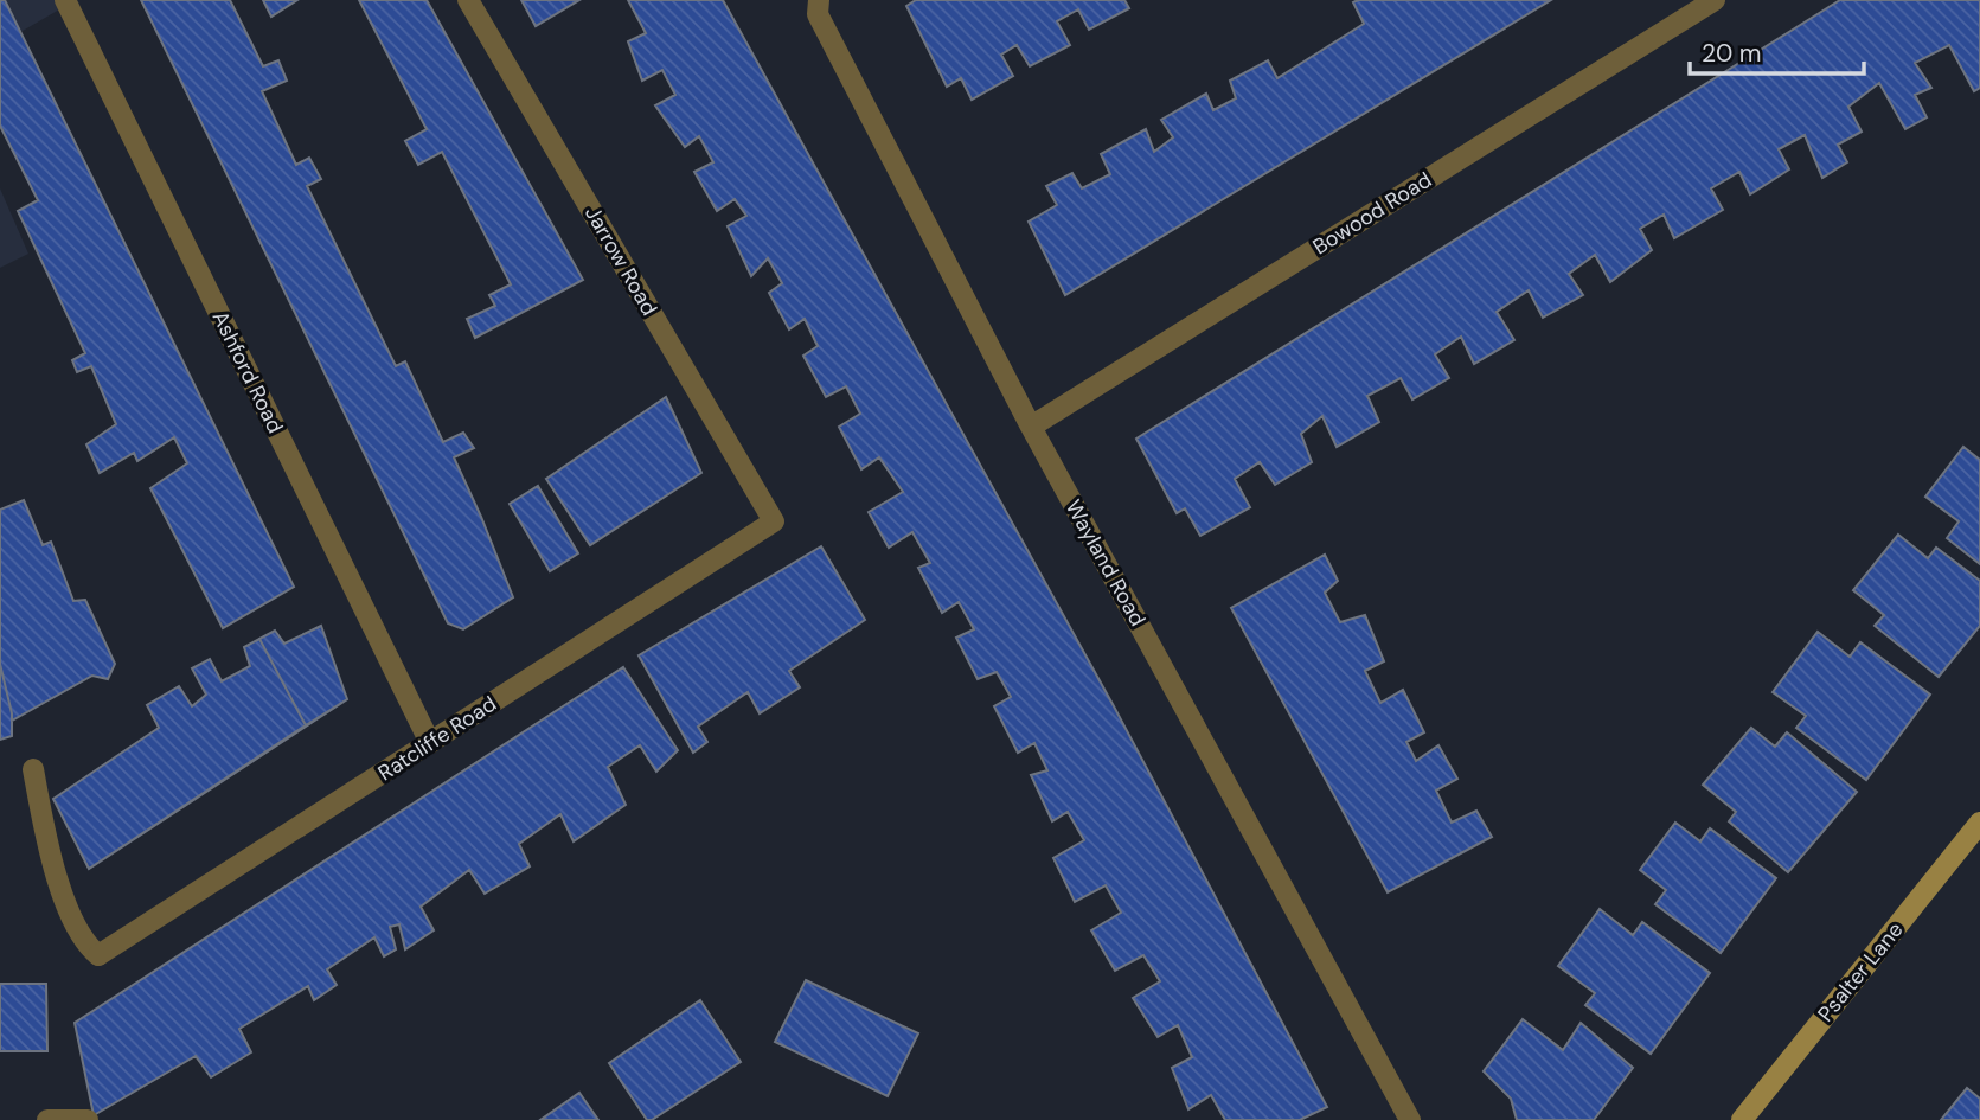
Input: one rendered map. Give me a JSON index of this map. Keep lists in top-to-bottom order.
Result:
{
  "streets": {
    "street": [
      "Bowood Road",
      "Jarrow Road",
      "Ashford Road",
      "Wayland Road",
      "Ratcliffe Road",
      "Psalter Lane"
    ]
  },
  "crossings": [
    ["Bowood Road", "Wayland Road"],
    ["Jarrow Road", "Ratcliffe Road"],
    ["Ashford Road", "Ratcliffe Road"]
  ],
  "scale_bar": "20 m"
}
